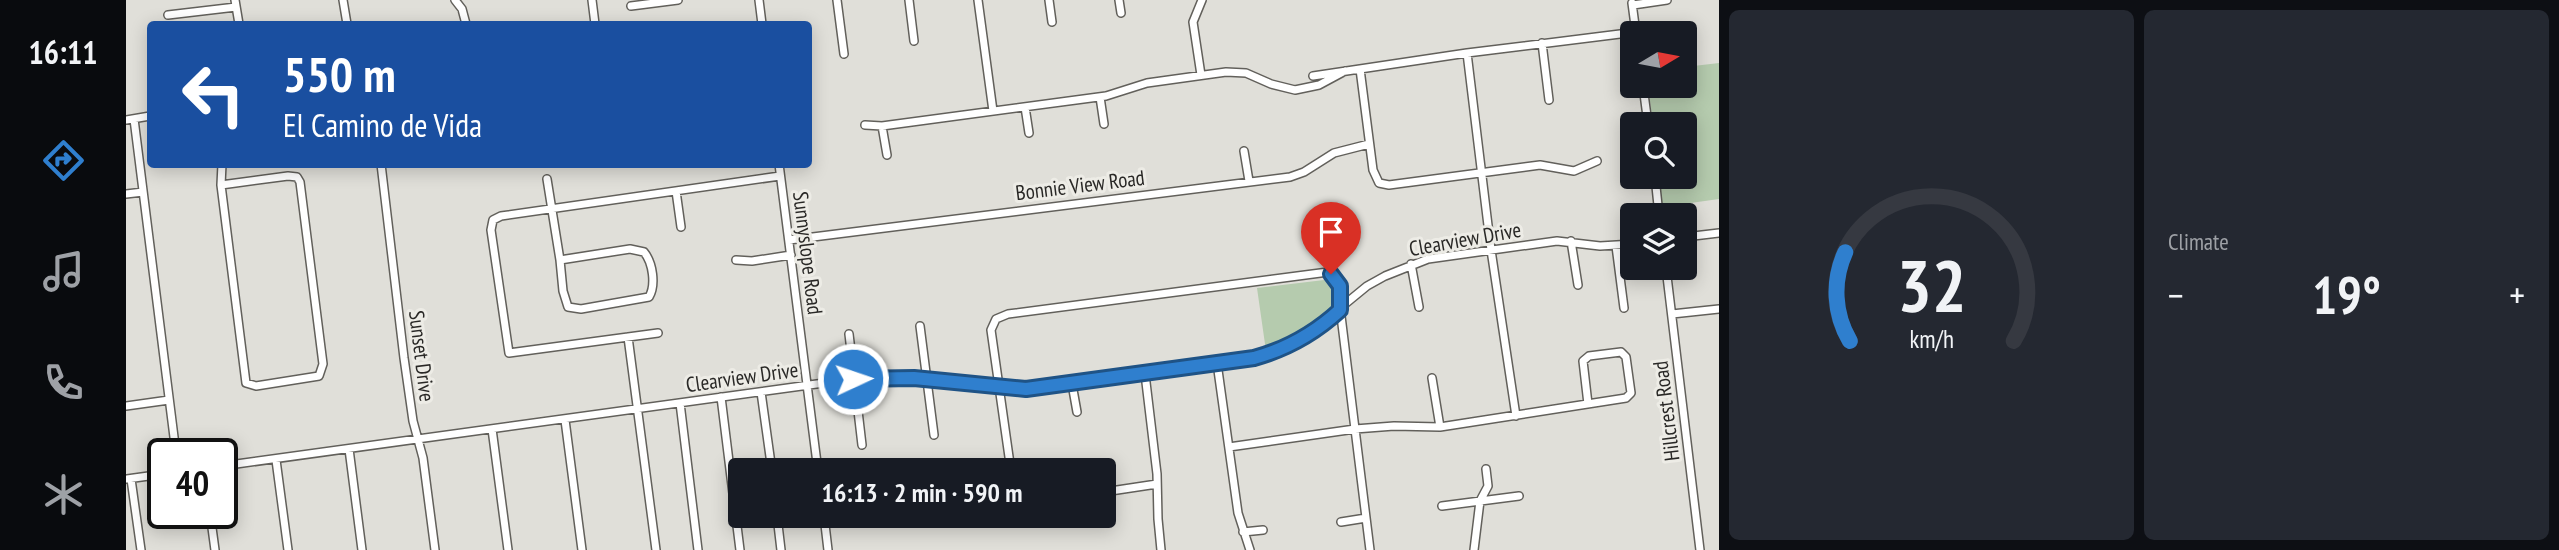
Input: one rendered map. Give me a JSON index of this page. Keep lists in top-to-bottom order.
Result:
{
  "streets": {
    "street": [
      "Bonnie View Road",
      "Clearview Drive",
      "Sunnyslope Road",
      "Sunset Drive",
      "Hillcrest Road"
    ]
  },
  "crossings": [
    ["Bonnie View Road", "Sunnyslope Road"],
    ["Clearview Drive", "Sunnyslope Road"],
    ["Clearview Drive", "Sunset Drive"]
  ],
  "north": "right",
  "page": {
    "tabs": "16:11",
    "tile": "Climate",
    "turn": ["550 m", "El Camino de Vida"],
    "heat": ["−", "19°", "+"],
    "limit": "40",
    "trip": "16:13 · 2 min · 590 m",
    "gauge": ["32", "km/h"]
  }
}
